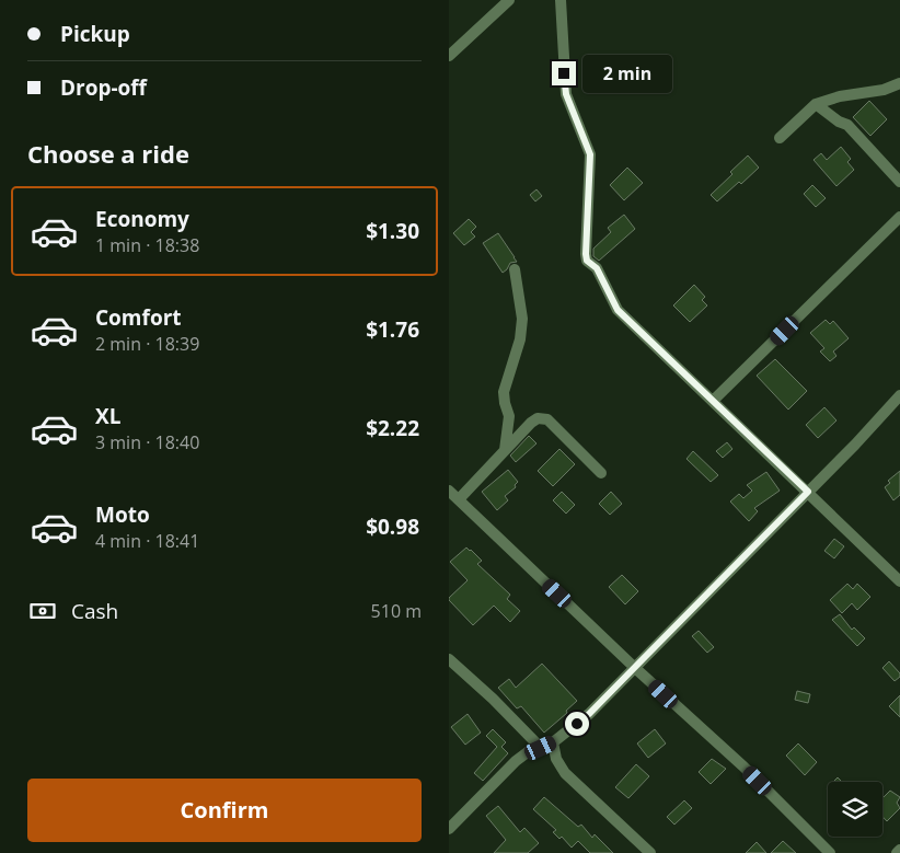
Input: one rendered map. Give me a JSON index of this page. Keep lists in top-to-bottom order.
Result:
{
  "page": {
    "banner": ["Pickup", "Drop-off"],
    "bubble": "2 min",
    "heading": "Choose a ride",
    "list": [
      {
        "name": "Economy",
        "note": "1 min · 18:38",
        "value": "$1.30"
      },
      {
        "name": "Comfort",
        "note": "2 min · 18:39",
        "value": "$1.76"
      },
      {
        "name": "XL",
        "note": "3 min · 18:40",
        "value": "$2.22"
      },
      {
        "name": "Moto",
        "note": "4 min · 18:41",
        "value": "$0.98"
      }
    ],
    "pay": ["Cash", "510 m"],
    "buttons": "Confirm"
  }
}
